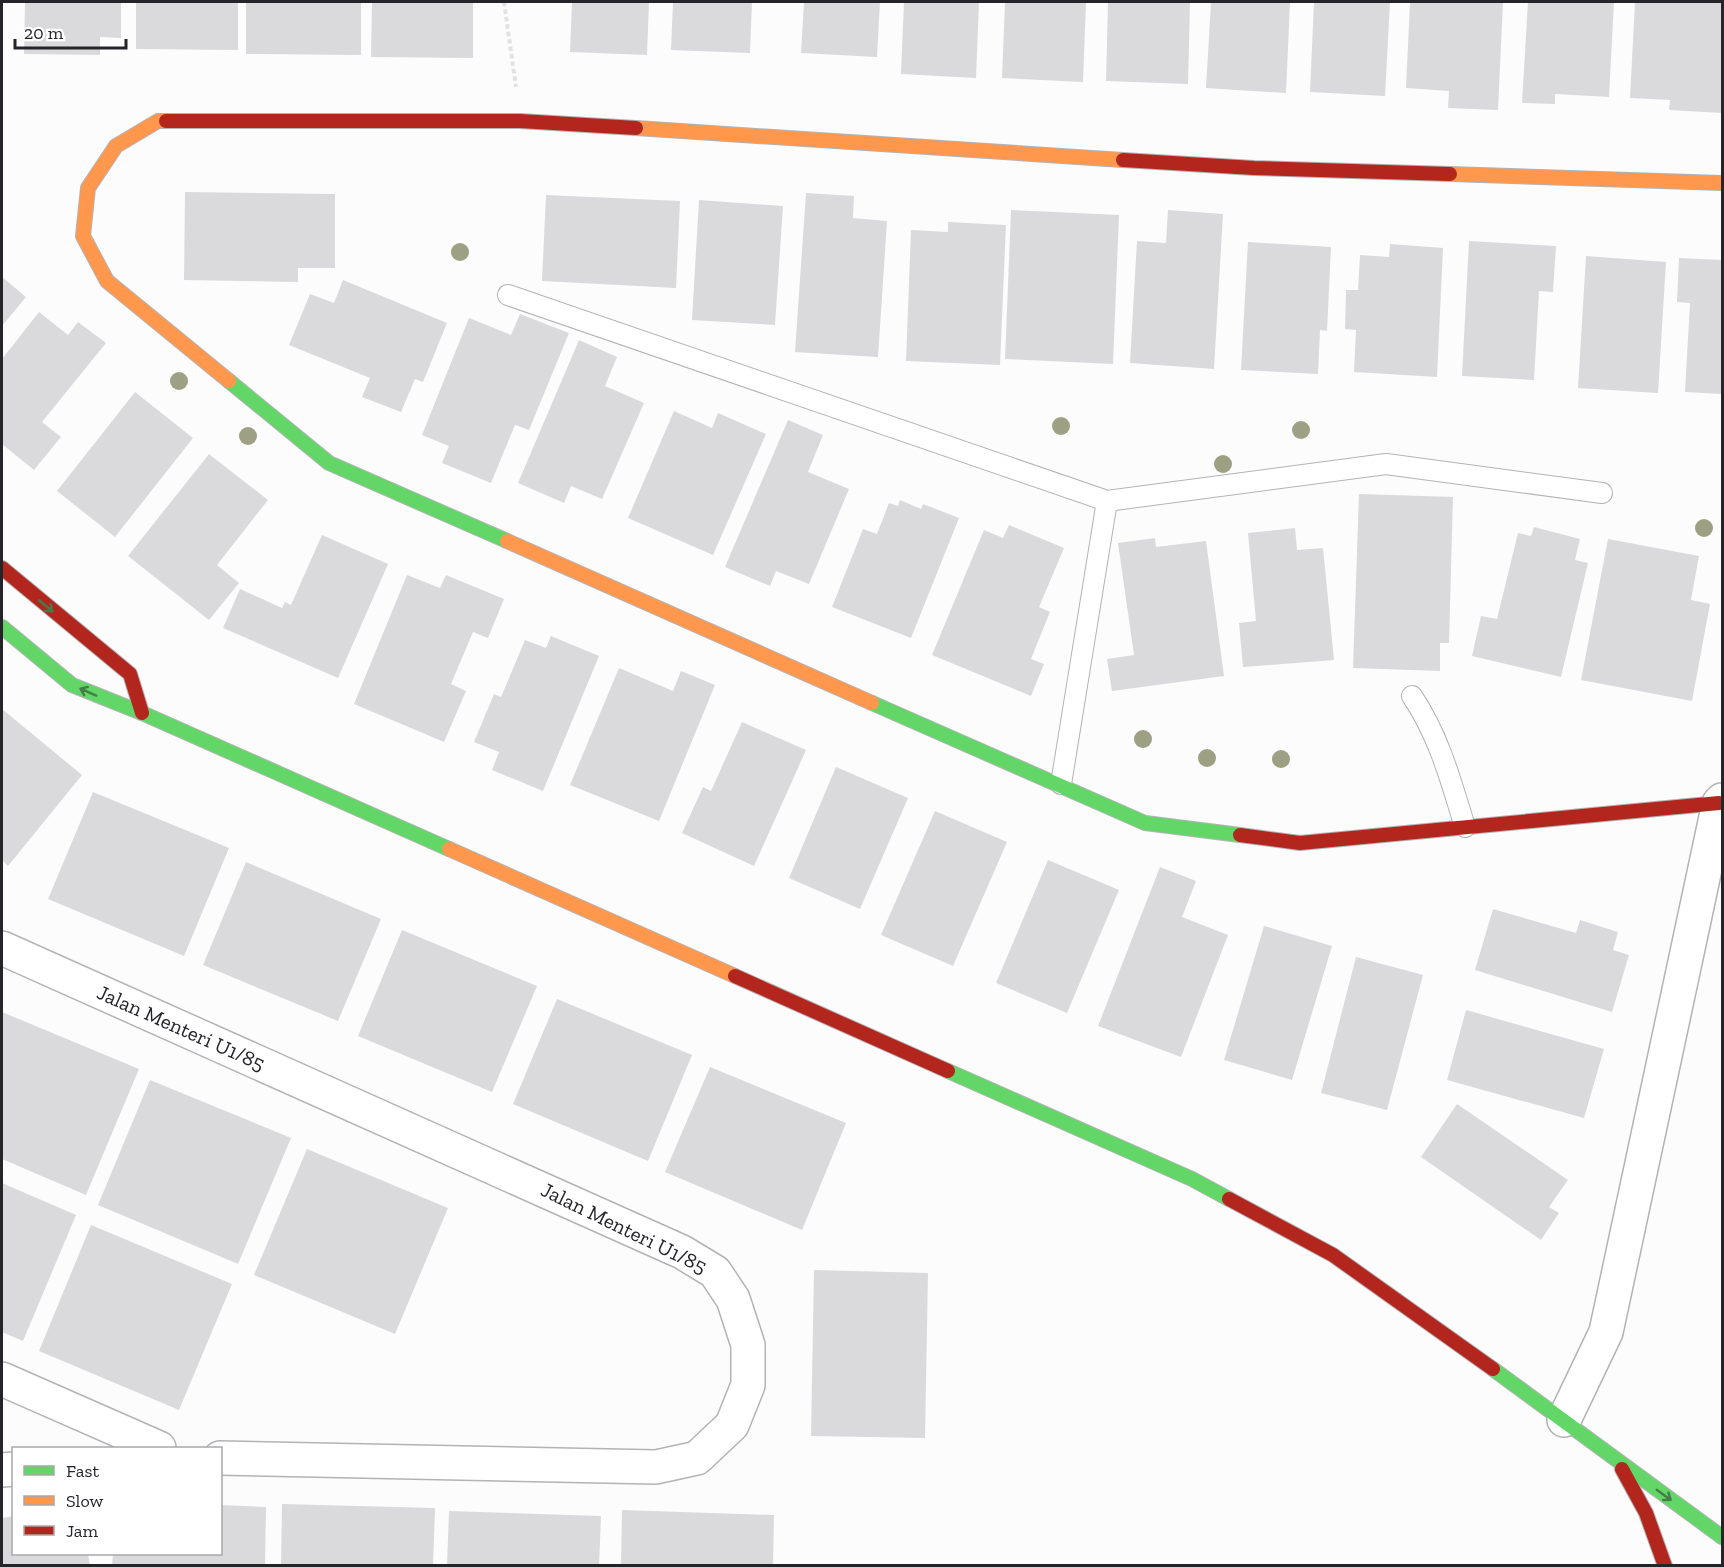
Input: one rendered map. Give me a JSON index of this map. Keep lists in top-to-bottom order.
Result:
{
  "streets": {
    "street": ["Jalan Menteri U1/85"]
  },
  "legend": ["Fast", "Slow", "Jam"],
  "scale_bar": "20 m"
}
